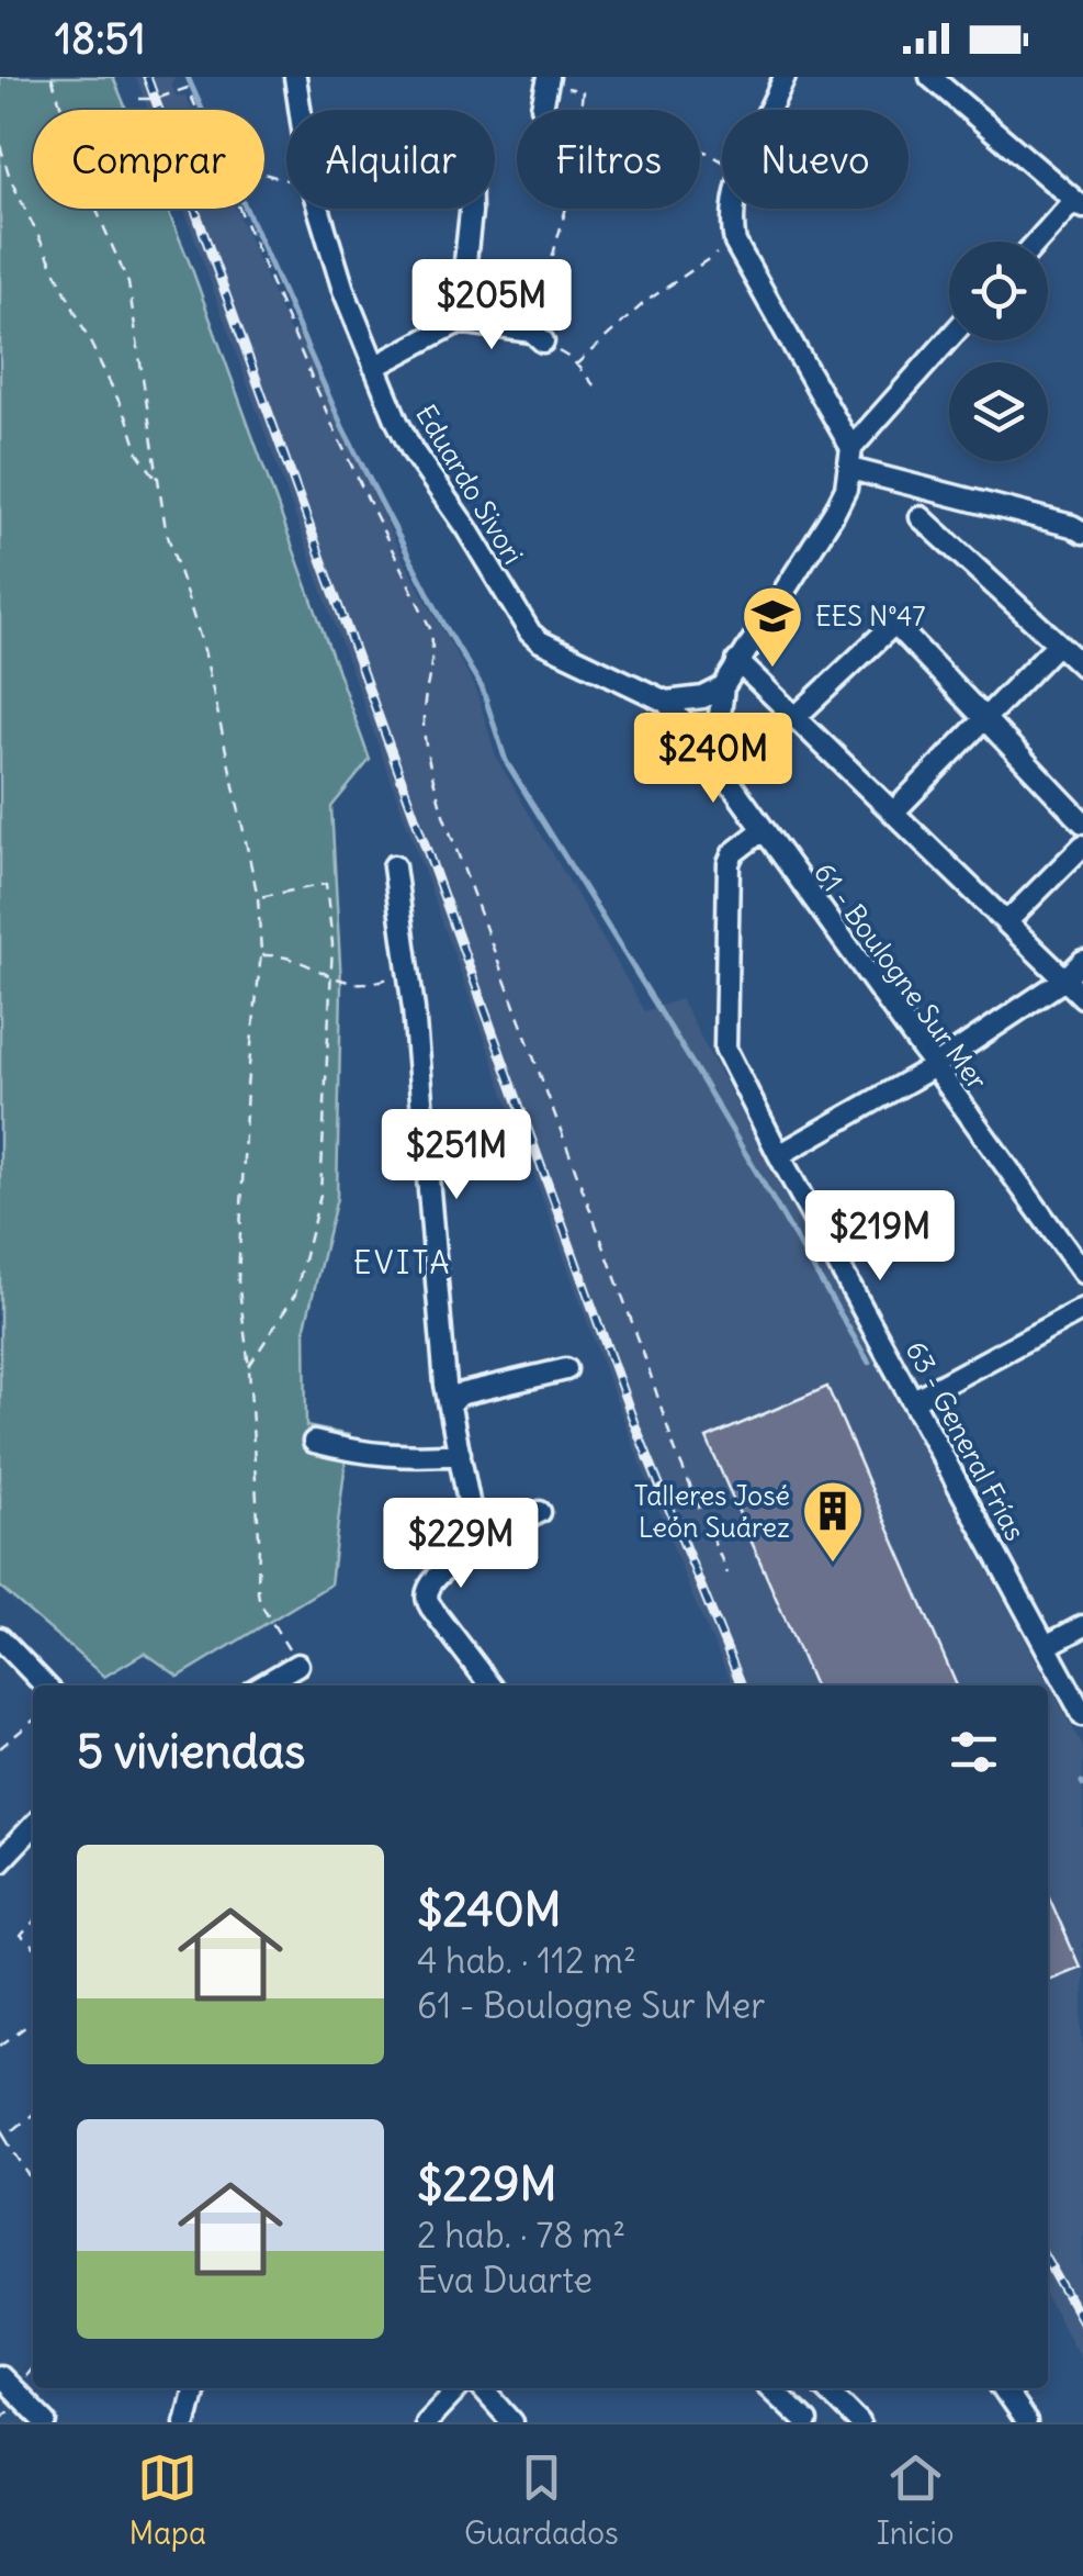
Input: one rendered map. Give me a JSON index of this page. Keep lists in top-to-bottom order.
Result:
{
  "streets": {
    "street": ["Eduardo Sivori", "61 - Boulogne Sur Mer", "63 - General Frías"]
  },
  "crossings": [
    ["Eduardo Sivori", "61 - Boulogne Sur Mer"],
    ["61 - Boulogne Sur Mer", "63 - General Frías"]
  ],
  "districts": ["EVITA"],
  "places": {
    "school or university": ["EES N°47"],
    "building": ["Talleres José León Suárez"]
  },
  "page": {
    "status": "18:51",
    "chip": [
      "Comprar",
      "Alquilar",
      "Filtros",
      "Nuevo"
    ],
    "price": [
      "$205M",
      "$240M",
      "$251M",
      "$219M",
      "$229M"
    ],
    "heading": "5 viviendas",
    "list": [
      {
        "name": "$240M",
        "note": "4 hab. · 112 m² · 61 - Boulogne Sur Mer"
      },
      {
        "name": "$229M",
        "note": "2 hab. · 78 m² · Eva Duarte"
      }
    ],
    "tabs": ["Mapa", "Guardados", "Inicio"]
  }
}
